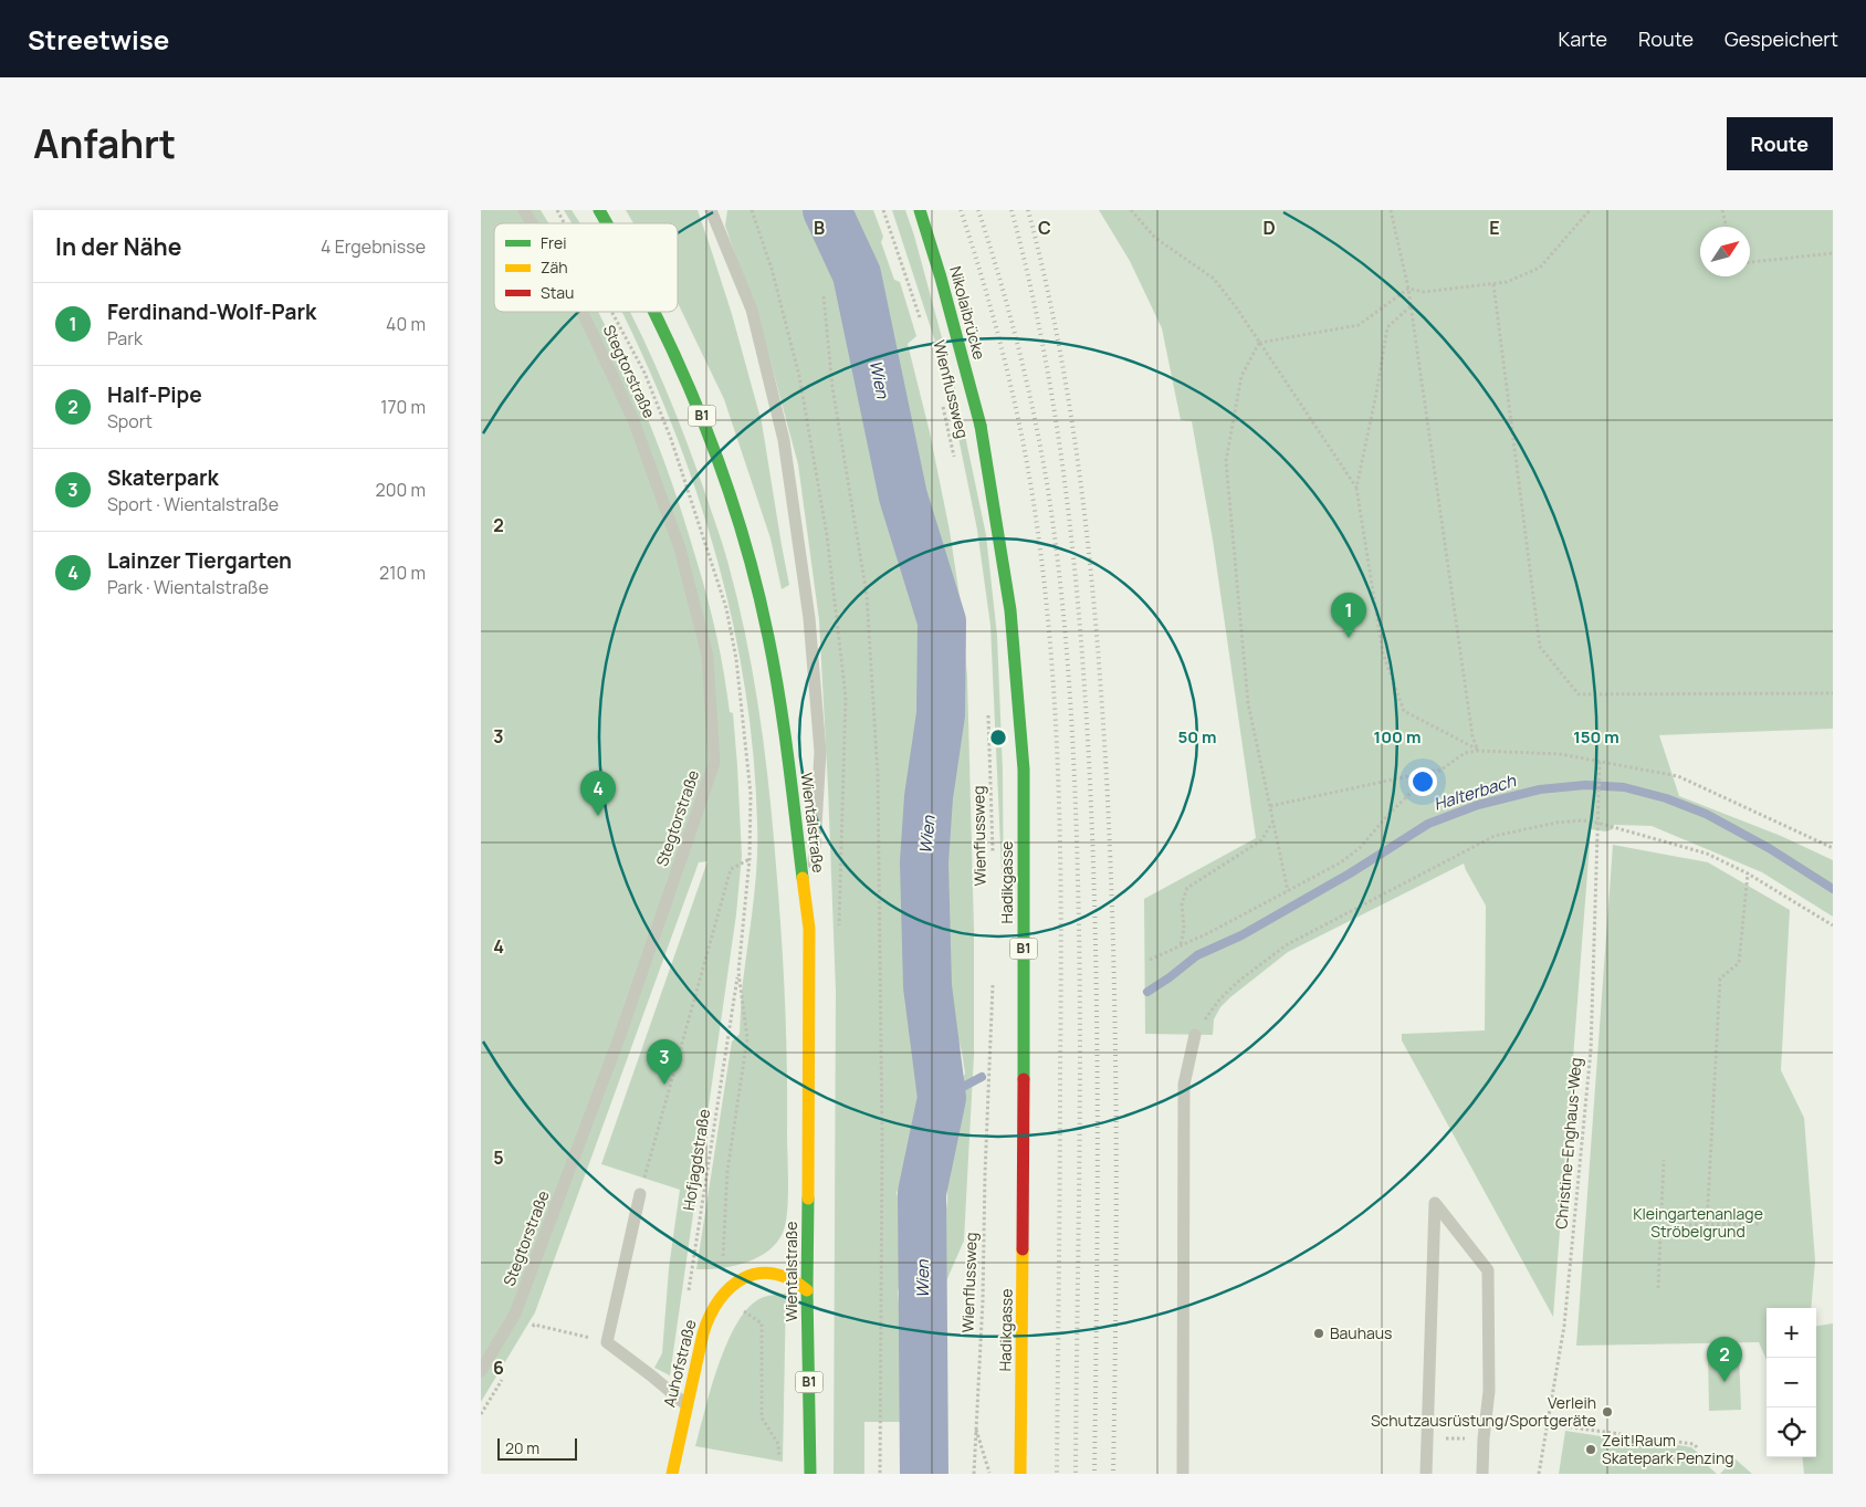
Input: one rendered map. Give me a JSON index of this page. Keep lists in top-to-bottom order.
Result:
{
  "streets": {
    "main road": [
      "Nikolaibrücke",
      "B1",
      "Wientalstraße",
      "Hadikgasse",
      "Auhofstraße"
    ],
    "lane": ["Stegtorstraße"],
    "path": ["Wienflussweg", "Christine-Enghaus-Weg", "Hofjagdstraße"]
  },
  "crossings": [
    ["Nikolaibrücke", "Hadikgasse"],
    ["Hofjagdstraße", "Auhofstraße"]
  ],
  "water": ["Wien", "Halterbach"],
  "parks": ["Kleingartenanlage Ströbelgrund"],
  "places": ["Bauhaus", "Verleih Schutzausrüstung/Sportgeräte", "Zeit!Raum Skatepark Penzing"],
  "legend": ["Frei", "Zäh", "Stau"],
  "scale_bar": "20 m",
  "north": "top right",
  "page": {
    "header": "Streetwise",
    "nav": ["Karte", "Route", "Gespeichert"],
    "title": "Anfahrt",
    "buttons": "Route",
    "heading": ["In der Nähe", "4 Ergebnisse"],
    "list": [
      {
        "mark": "1",
        "name": "Ferdinand-Wolf-Park",
        "note": "Park",
        "value": "40 m"
      },
      {
        "mark": "2",
        "name": "Half-Pipe",
        "note": "Sport",
        "value": "170 m"
      },
      {
        "mark": "3",
        "name": "Skaterpark",
        "note": "Sport · Wientalstraße",
        "value": "200 m"
      },
      {
        "mark": "4",
        "name": "Lainzer Tiergarten",
        "note": "Park · Wientalstraße",
        "value": "210 m"
      }
    ],
    "pins": [
      "1",
      "4",
      "3",
      "2"
    ],
    "map_buttons": ["+", "−"],
    "scale": "20 m"
  },
  "grid": {
    "columns": [
      "B",
      "C",
      "D",
      "E"
    ],
    "rows": [
      "2",
      "3",
      "4",
      "5",
      "6"
    ]
  },
  "rings": ["50 m", "100 m", "150 m"]
}
